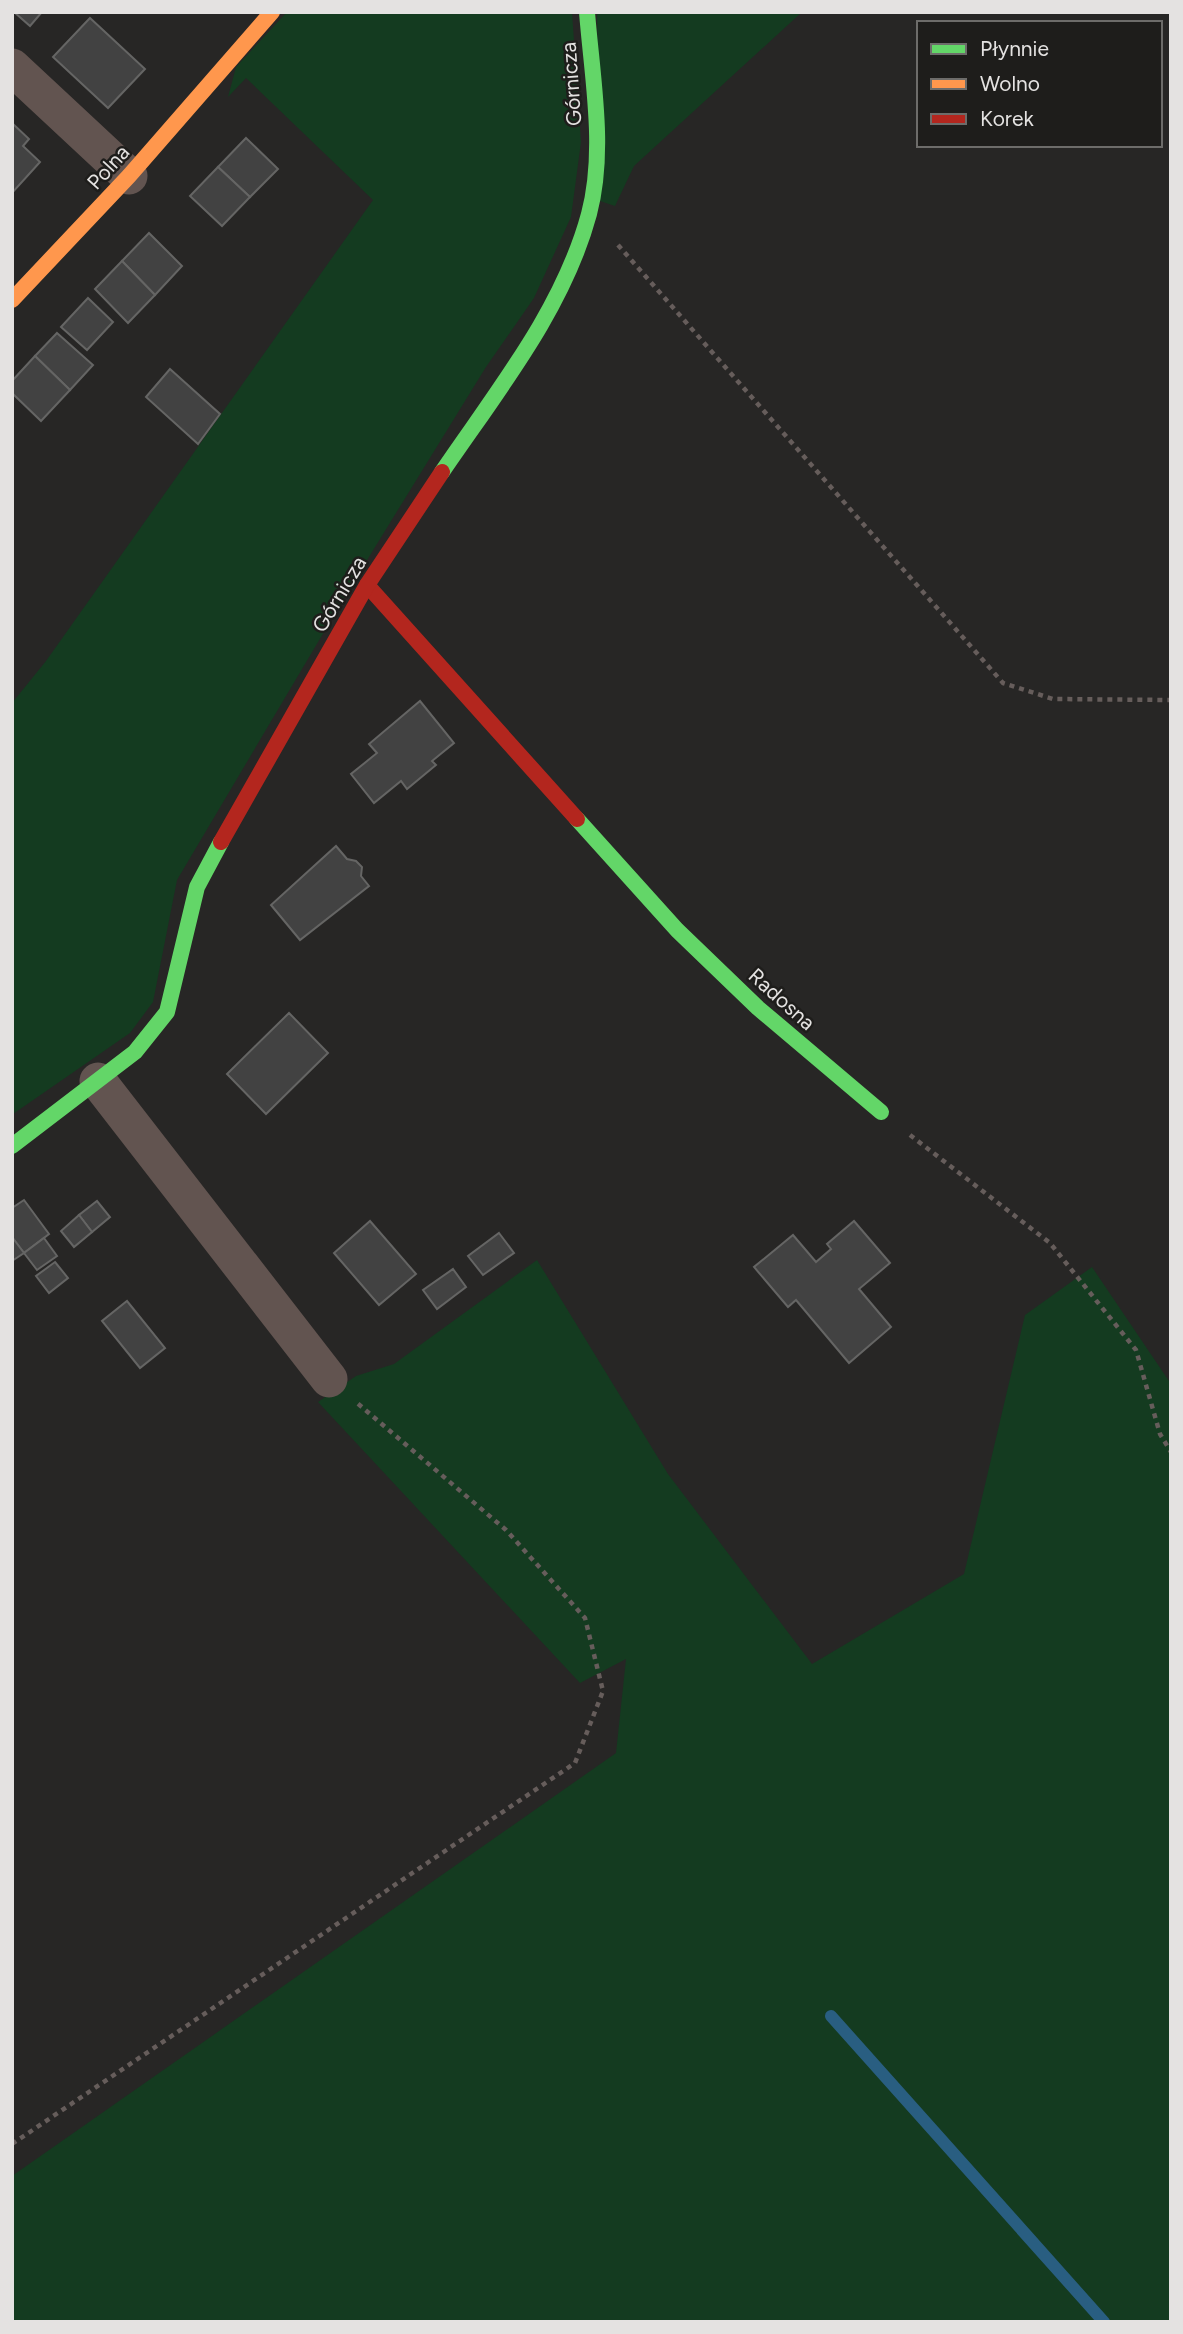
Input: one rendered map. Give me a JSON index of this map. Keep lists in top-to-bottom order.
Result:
{
  "streets": {
    "street": ["Górnicza", "Polna", "Radosna"]
  },
  "crossings": [
    ["Górnicza", "Radosna"]
  ],
  "legend": ["Płynnie", "Wolno", "Korek"]
}
